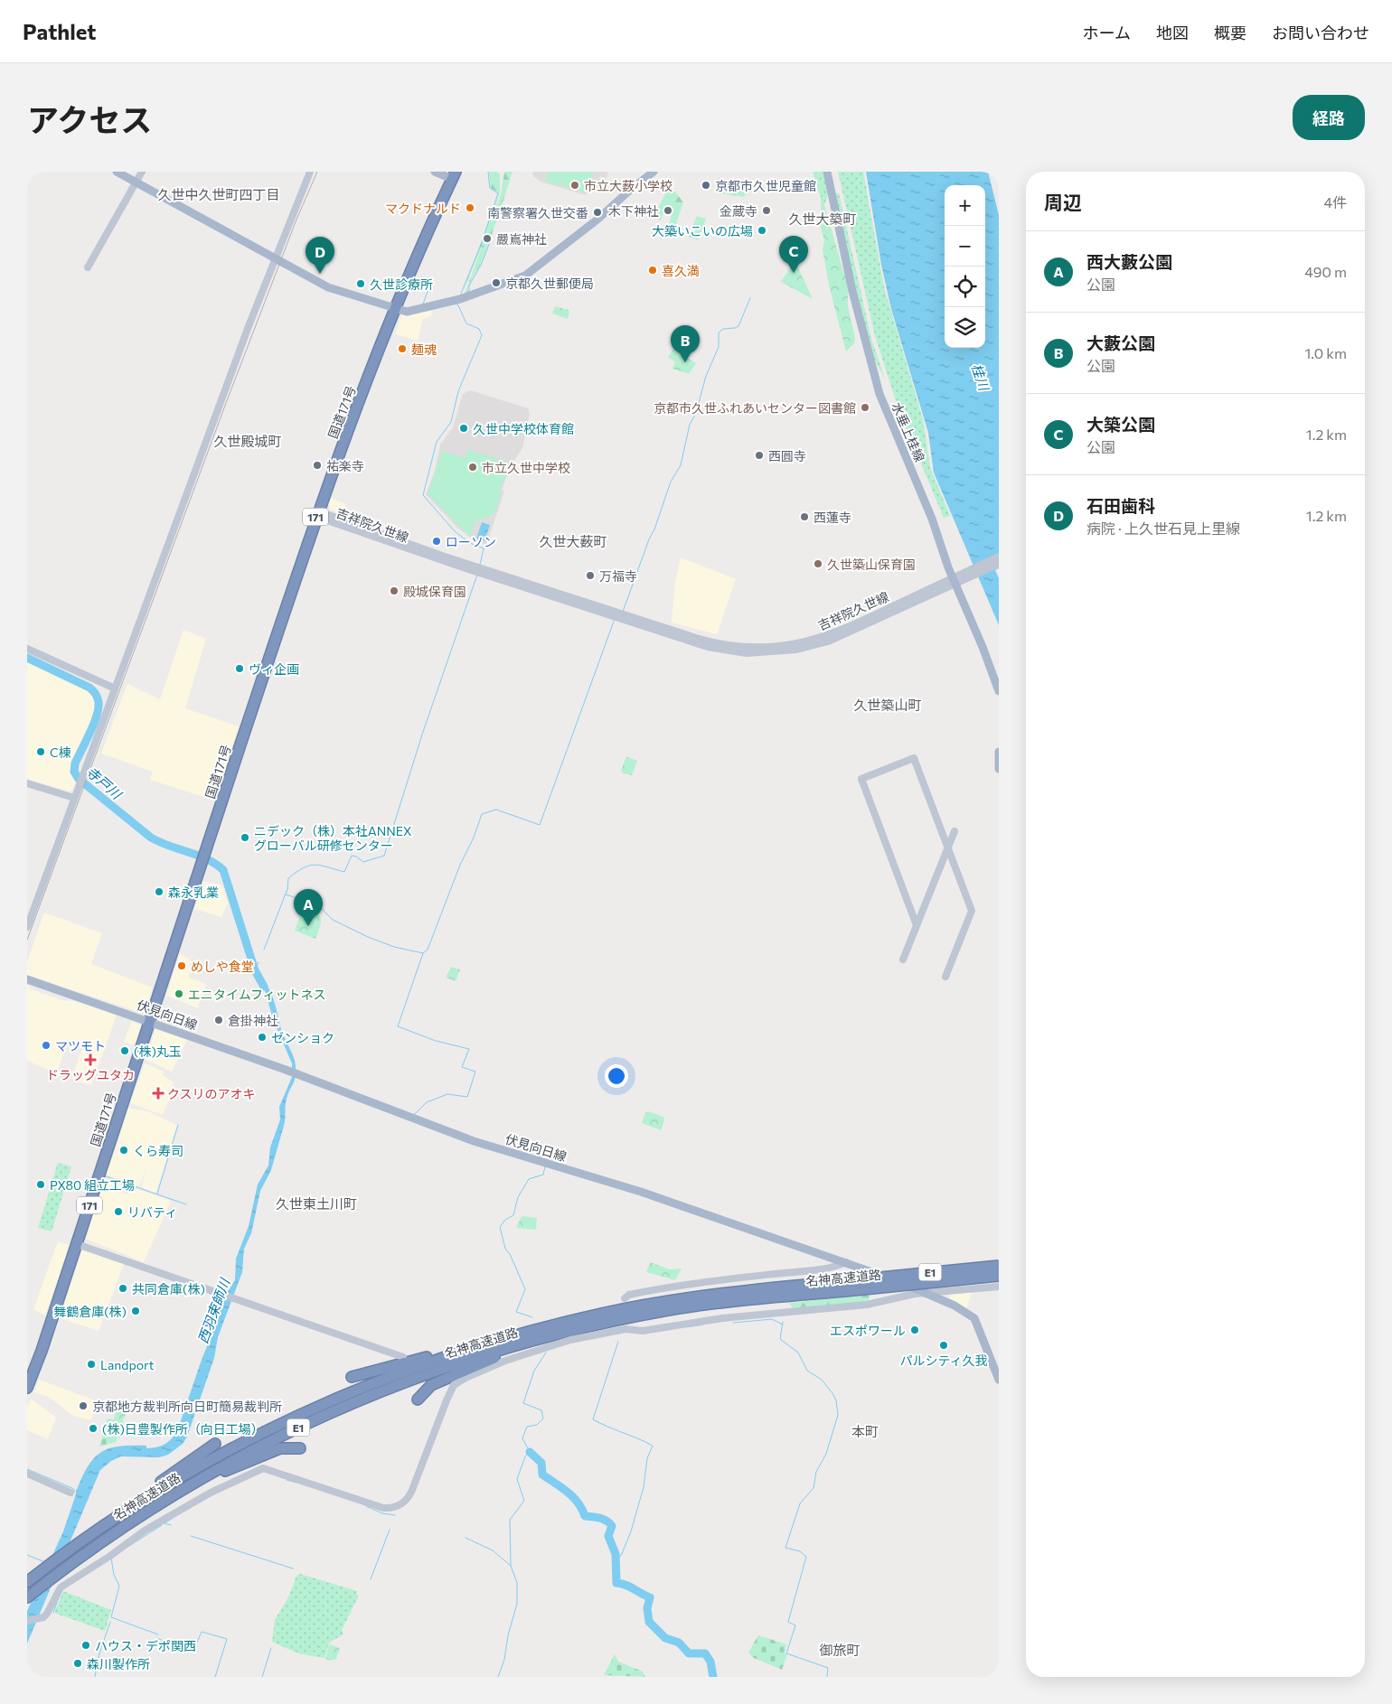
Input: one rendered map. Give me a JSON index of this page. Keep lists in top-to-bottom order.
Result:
{
  "streets": {
    "highway": [
      "国道171号",
      "171",
      "E1",
      "名神高速道路"
    ],
    "main road": ["水垂上桂線", "伏見向日線"],
    "street": ["吉祥院久世線"]
  },
  "crossings": [
    ["国道171号", "吉祥院久世線"],
    ["国道171号", "伏見向日線"],
    ["水垂上桂線", "吉祥院久世線"]
  ],
  "districts": [
    "久世中久世町四丁目",
    "久世大築町",
    "久世殿城町",
    "久世大薮町",
    "久世築山町",
    "久世東土川町",
    "本町",
    "御旅町"
  ],
  "water": ["桂川", "寺戸川", "西羽束師川"],
  "places": {
    "other": [
      "市立大薮小学校",
      "京都市久世児童館",
      "マクドナルド",
      "木下神社",
      "金蔵寺",
      "南警察署久世交番",
      "大築いこいの広場",
      "嚴嶌神社",
      "喜久満",
      "京都久世郵便局",
      "久世診療所",
      "麺魂",
      "京都市久世ふれあいセンター図書館",
      "久世中学校体育館",
      "西圓寺",
      "祐楽寺",
      "市立久世中学校",
      "西蓮寺",
      "ローソン",
      "久世築山保育園",
      "万福寺",
      "殿城保育園",
      "ヴィ企画",
      "C棟",
      "ニデック（株）本社ANNEX グローバル研修センター",
      "森永乳業",
      "めしや食堂",
      "エニタイムフィットネス",
      "倉掛神社",
      "ゼンショク",
      "マツモト",
      "(株)丸玉",
      "くら寿司",
      "PX80 組立工場",
      "リバティ",
      "共同倉庫(株)",
      "舞鶴倉庫(株)",
      "エスポワール",
      "パルシティ久我",
      "Landport",
      "京都地方裁判所向日町簡易裁判所",
      "(株)日豊製作所（向日工場）",
      "ハウス・デポ関西",
      "森川製作所"
    ],
    "health": ["ドラッグユタカ", "クスリのアオキ"]
  },
  "page": {
    "header": "Pathlet",
    "nav": [
      "ホーム",
      "地図",
      "概要",
      "お問い合わせ"
    ],
    "title": "アクセス",
    "buttons": "経路",
    "heading": ["周辺", "4件"],
    "map_buttons": ["+", "−"],
    "list": [
      {
        "mark": "A",
        "name": "西大藪公園",
        "note": "公園",
        "value": "490 m"
      },
      {
        "mark": "B",
        "name": "大藪公園",
        "note": "公園",
        "value": "1.0 km"
      },
      {
        "mark": "C",
        "name": "大築公園",
        "note": "公園",
        "value": "1.2 km"
      },
      {
        "mark": "D",
        "name": "石田歯科",
        "note": "病院 · 上久世石見上里線",
        "value": "1.2 km"
      }
    ],
    "pins": [
      "C",
      "D",
      "B",
      "A"
    ]
  }
}
